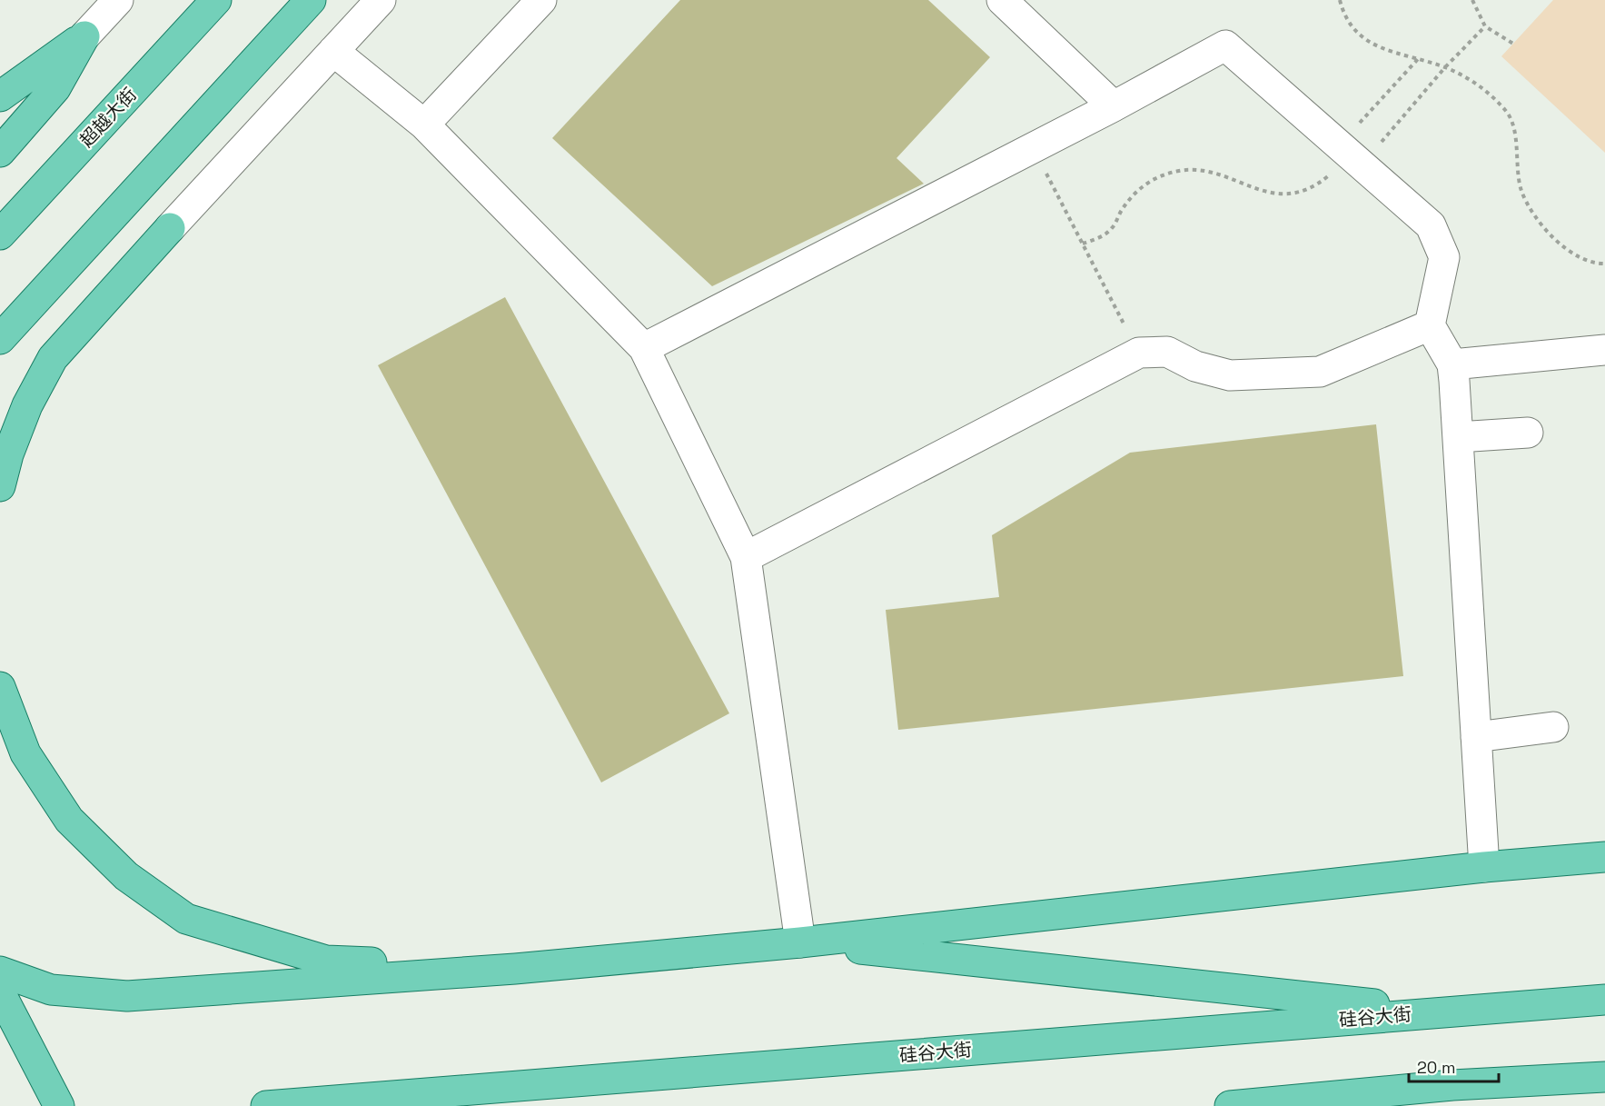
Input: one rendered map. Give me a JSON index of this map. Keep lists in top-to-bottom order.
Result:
{
  "streets": {
    "main road": ["超越大街", "硅谷大街"]
  },
  "scale_bar": "20 m"
}
